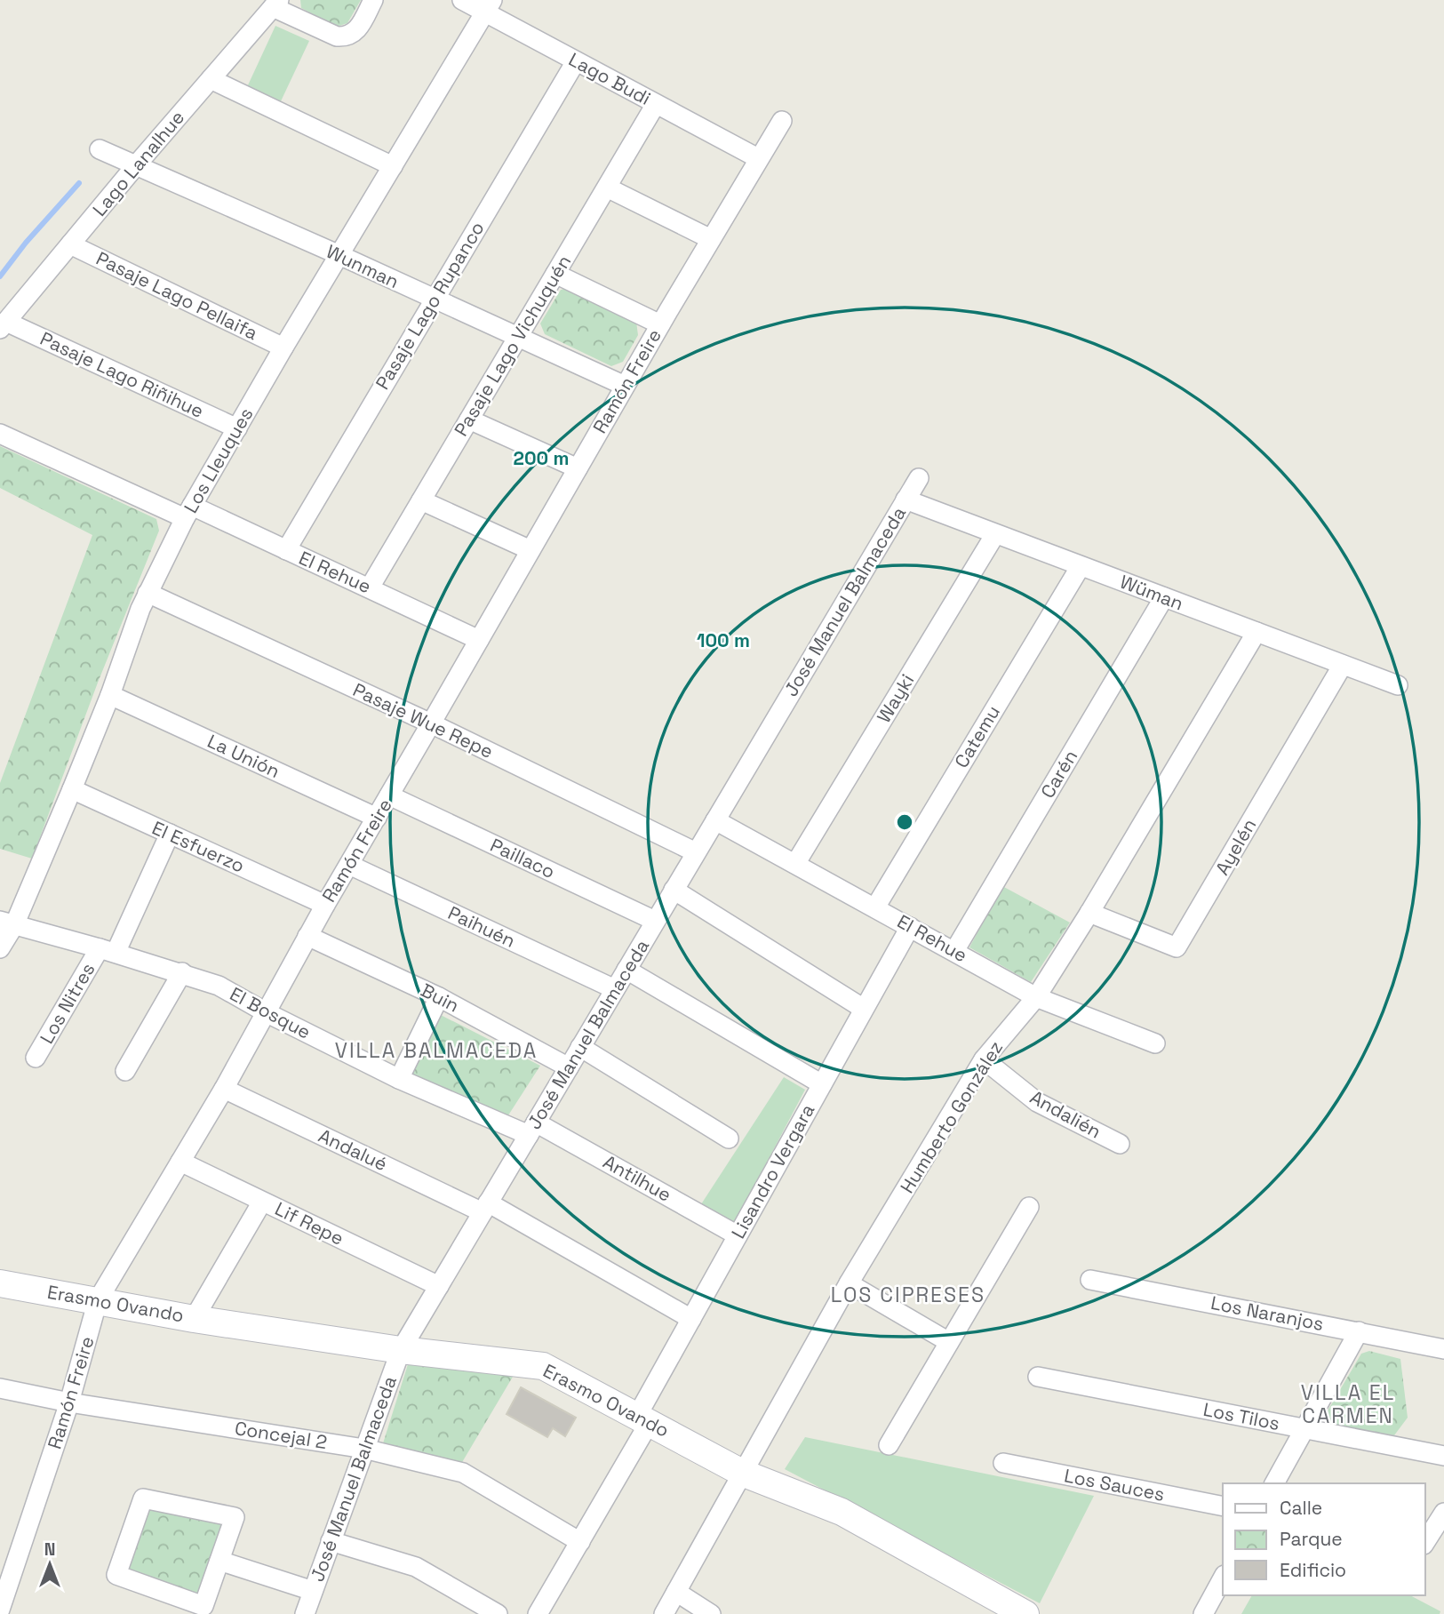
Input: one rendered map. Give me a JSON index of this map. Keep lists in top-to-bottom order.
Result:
{
  "streets": {
    "street": [
      "Lago Budi",
      "Lago Lanalhue",
      "Wunman",
      "Pasaje Lago Pellaifa",
      "Pasaje Lago Rupanco",
      "Pasaje Lago Vichuquén",
      "Pasaje Lago Riñihue",
      "Ramón Freire",
      "Los Lleuques",
      "El Rehue",
      "Wüman",
      "José Manuel Balmaceda",
      "Wayki",
      "Pasaje Wue Repe",
      "Catemu",
      "La Unión",
      "Carén",
      "El Esfuerzo",
      "Ayelén",
      "Paillaco",
      "Paihuén",
      "Buin",
      "Los Nitres",
      "El Bosque",
      "Andalién",
      "Humberto González",
      "Andalué",
      "Lisandro Vergara",
      "Antilhue",
      "Lif Repe",
      "Erasmo Ovando",
      "Los Naranjos",
      "Los Tilos",
      "Concejal 2",
      "Los Sauces"
    ]
  },
  "crossings": [
    ["Lago Budi", "Pasaje Lago Rupanco"],
    ["Lago Budi", "Pasaje Lago Vichuquén"],
    ["Lago Budi", "Ramón Freire"],
    ["Lago Budi", "Los Lleuques"],
    ["Lago Lanalhue", "Wunman"],
    ["Lago Lanalhue", "Pasaje Lago Pellaifa"],
    ["Lago Lanalhue", "Pasaje Lago Riñihue"],
    ["Wunman", "Pasaje Lago Rupanco"],
    ["Wunman", "Pasaje Lago Vichuquén"],
    ["Wunman", "Ramón Freire"],
    ["Wunman", "Los Lleuques"],
    ["Pasaje Lago Pellaifa", "Los Lleuques"],
    ["Pasaje Lago Rupanco", "El Rehue"],
    ["Pasaje Lago Vichuquén", "El Rehue"],
    ["Pasaje Lago Riñihue", "Los Lleuques"],
    ["Ramón Freire", "El Rehue"],
    ["Ramón Freire", "Pasaje Wue Repe"],
    ["Ramón Freire", "La Unión"],
    ["Ramón Freire", "El Esfuerzo"],
    ["Ramón Freire", "Paillaco"],
    ["Ramón Freire", "Paihuén"],
    ["Ramón Freire", "Buin"],
    ["Ramón Freire", "El Bosque"],
    ["Ramón Freire", "Andalué"],
    ["Ramón Freire", "Lif Repe"],
    ["Ramón Freire", "Erasmo Ovando"],
    ["Ramón Freire", "Concejal 2"],
    ["Los Lleuques", "El Rehue"],
    ["Los Lleuques", "Pasaje Wue Repe"],
    ["Los Lleuques", "La Unión"],
    ["Los Lleuques", "El Esfuerzo"],
    ["Los Lleuques", "El Bosque"],
    ["El Rehue", "José Manuel Balmaceda"],
    ["El Rehue", "Wayki"],
    ["El Rehue", "Catemu"],
    ["El Rehue", "Carén"],
    ["El Rehue", "Humberto González"],
    ["El Rehue", "Lisandro Vergara"],
    ["Wüman", "José Manuel Balmaceda"],
    ["Wüman", "Wayki"],
    ["Wüman", "Catemu"],
    ["Wüman", "Carén"],
    ["Wüman", "Ayelén"],
    ["Wüman", "Humberto González"],
    ["José Manuel Balmaceda", "Pasaje Wue Repe"],
    ["José Manuel Balmaceda", "Paillaco"],
    ["José Manuel Balmaceda", "Paihuén"],
    ["José Manuel Balmaceda", "Buin"],
    ["José Manuel Balmaceda", "El Bosque"],
    ["José Manuel Balmaceda", "Andalué"],
    ["José Manuel Balmaceda", "Antilhue"],
    ["José Manuel Balmaceda", "Lif Repe"],
    ["José Manuel Balmaceda", "Erasmo Ovando"],
    ["José Manuel Balmaceda", "Concejal 2"],
    ["El Esfuerzo", "Los Nitres"],
    ["Ayelén", "Humberto González"],
    ["Los Nitres", "El Bosque"],
    ["El Bosque", "Antilhue"],
    ["Andalién", "Humberto González"],
    ["Humberto González", "Erasmo Ovando"],
    ["Andalué", "Lisandro Vergara"],
    ["Lisandro Vergara", "Antilhue"],
    ["Lisandro Vergara", "Erasmo Ovando"],
    ["Lisandro Vergara", "Concejal 2"]
  ],
  "districts": ["VILLA BALMACEDA", "LOS CIPRESES", "VILLA EL CARMEN"],
  "legend": ["Calle", "Parque", "Edificio"],
  "north": "top",
  "rings": ["200 m", "100 m"]
}
